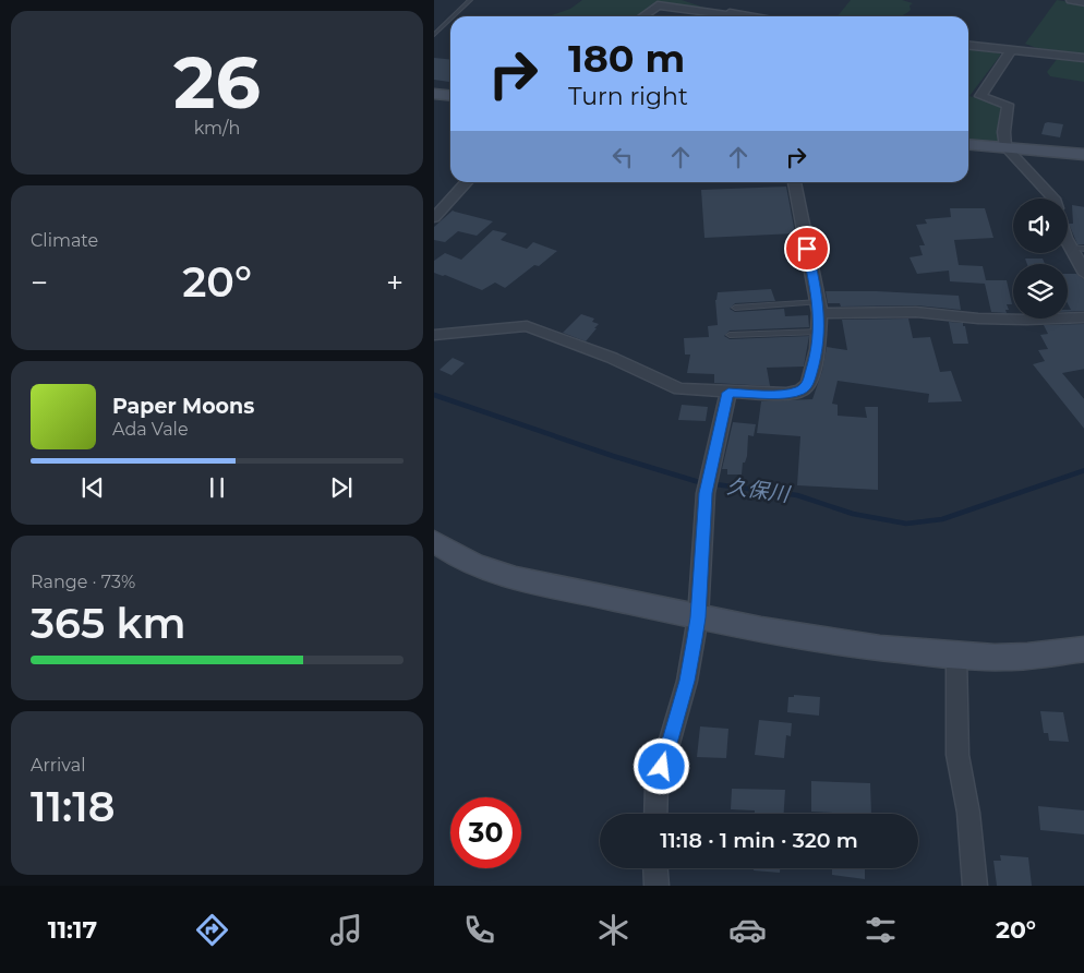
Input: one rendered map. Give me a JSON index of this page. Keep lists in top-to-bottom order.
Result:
{
  "water": ["久保川"],
  "page": {
    "tile": [
      ["26", "km/h"],
      "Climate",
      ["Range · 73%", "365 km"],
      ["Arrival", "11:18"]
    ],
    "turn": ["180 m", "Turn right"],
    "heat": ["−", "20°", "+"],
    "song": ["Paper Moons", "Ada Vale"],
    "limit": "30",
    "trip": "11:18 · 1 min · 320 m",
    "tabs": ["11:17", "20°"]
  }
}
